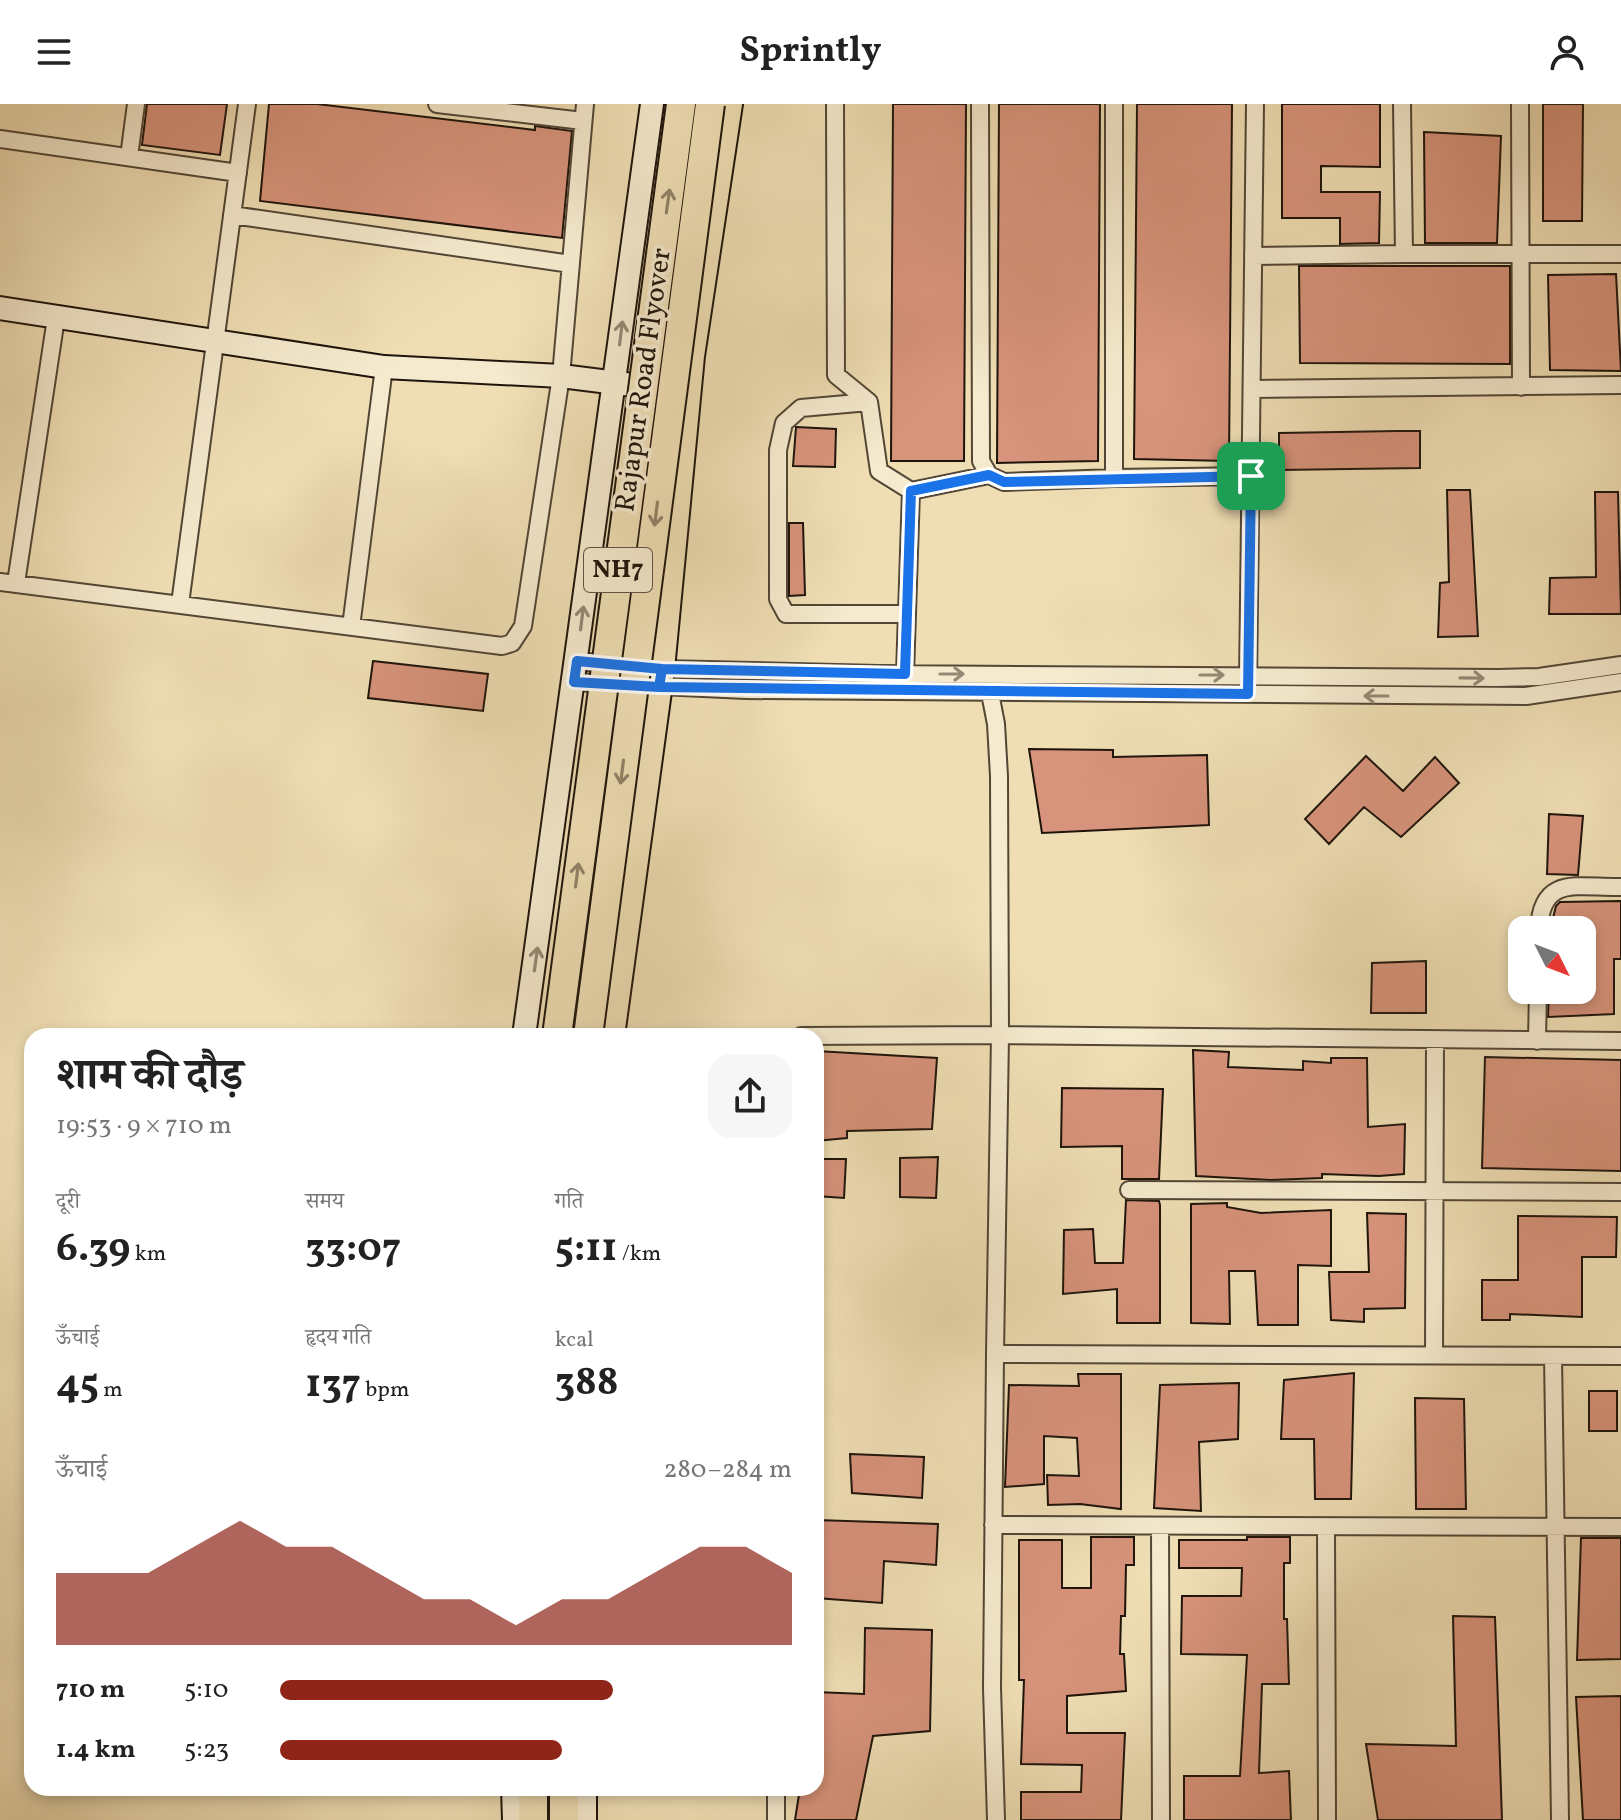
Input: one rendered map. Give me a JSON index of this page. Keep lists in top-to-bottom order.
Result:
{
  "streets": {
    "highway": ["Rajapur Road Flyover", "NH7"]
  },
  "north": "bottom right",
  "page": {
    "header": "Sprintly",
    "heading": ["शाम की दौड़", "19:53 · 9 × 710 m"],
    "stats": [
      ["दूरी", "6.39 km"],
      ["समय", "33:07"],
      ["गति", "5:11 /km"],
      ["ऊँचाई", "45 m"],
      ["हृदय गति", "137 bpm"],
      ["kcal", "388"]
    ],
    "chart": ["ऊँचाई", "280–284 m"],
    "list": [
      {
        "name": "710 m",
        "note": "5:10"
      },
      {
        "name": "1.4 km",
        "note": "5:23"
      }
    ]
  }
}
